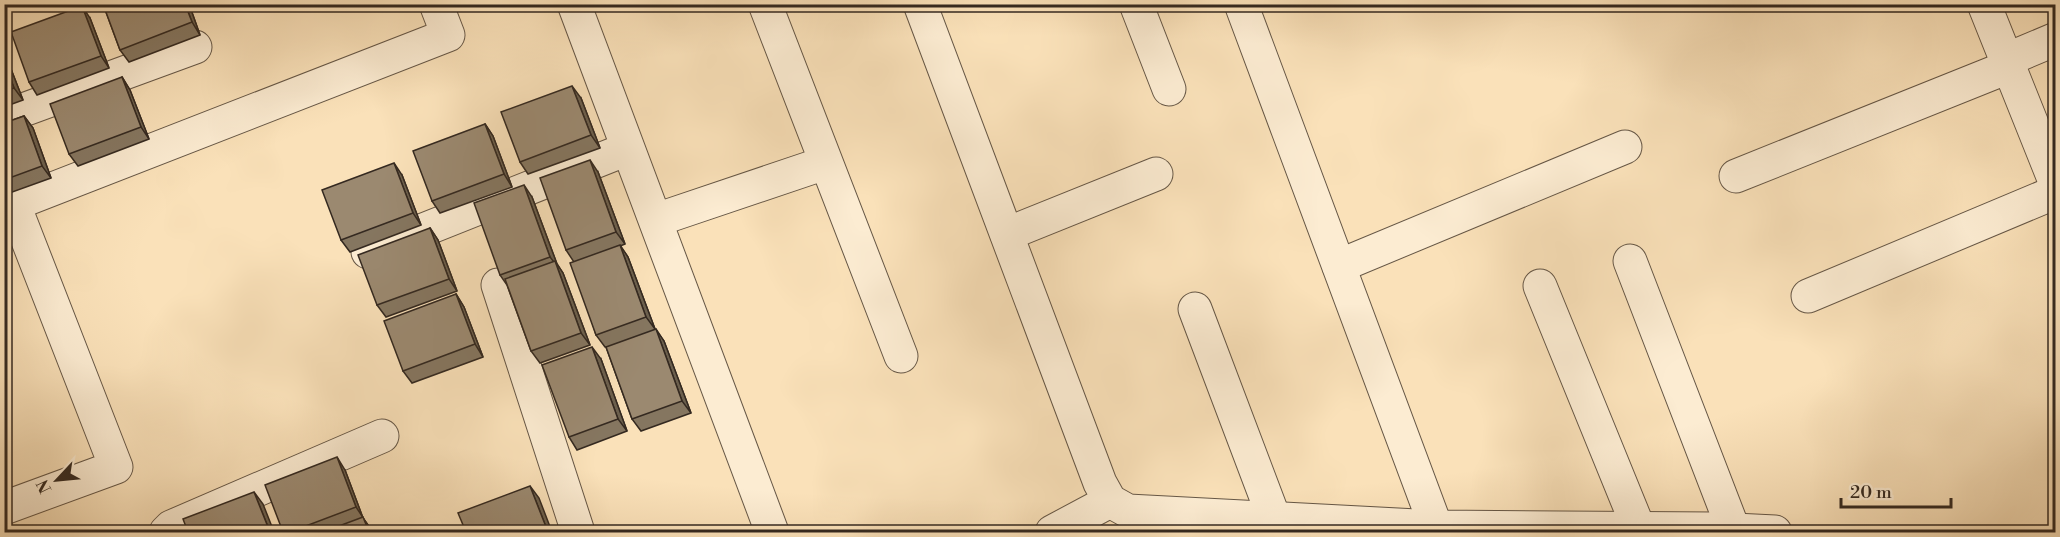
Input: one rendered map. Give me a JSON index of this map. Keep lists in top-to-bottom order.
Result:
{
  "scale_bar": "20 m",
  "north": "bottom left"
}
